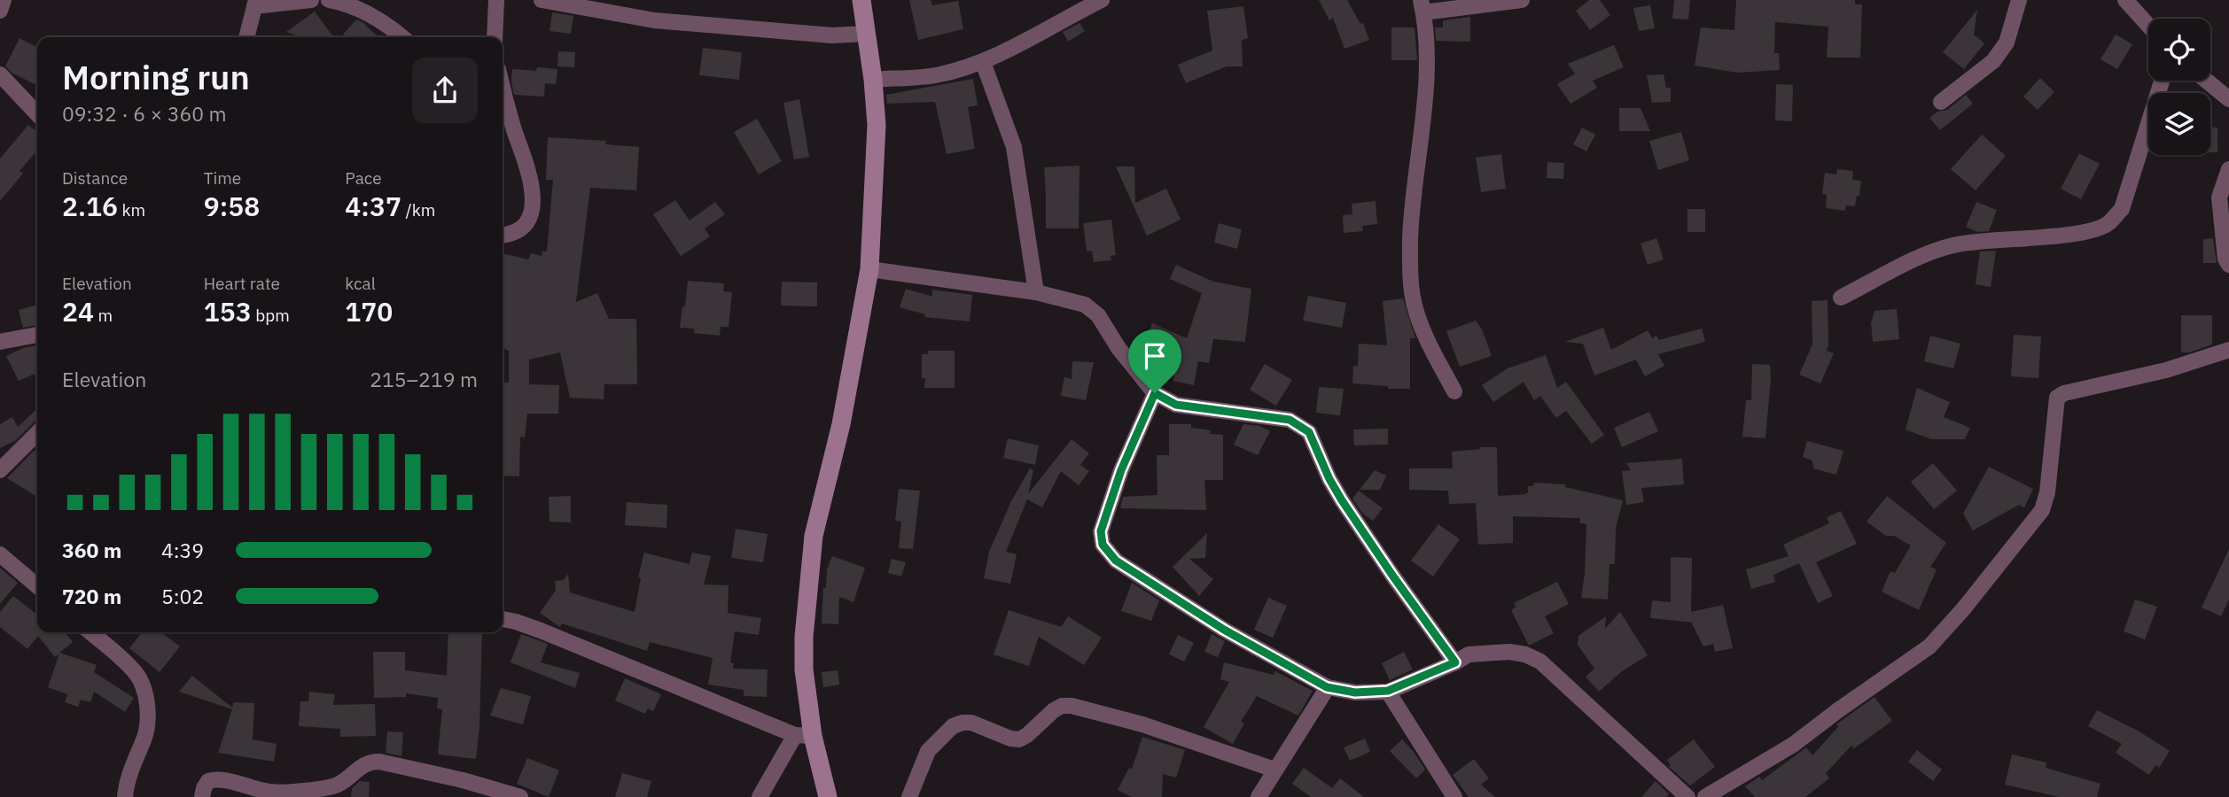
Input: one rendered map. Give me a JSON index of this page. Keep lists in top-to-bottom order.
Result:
{
  "page": {
    "heading": ["Morning run", "09:32 · 6 × 360 m"],
    "stats": [
      ["Distance", "2.16 km"],
      ["Time", "9:58"],
      ["Pace", "4:37 /km"],
      ["Elevation", "24 m"],
      ["Heart rate", "153 bpm"],
      ["kcal", "170"]
    ],
    "chart": ["Elevation", "215–219 m"],
    "list": [
      {
        "name": "360 m",
        "note": "4:39"
      },
      {
        "name": "720 m",
        "note": "5:02"
      }
    ]
  }
}
